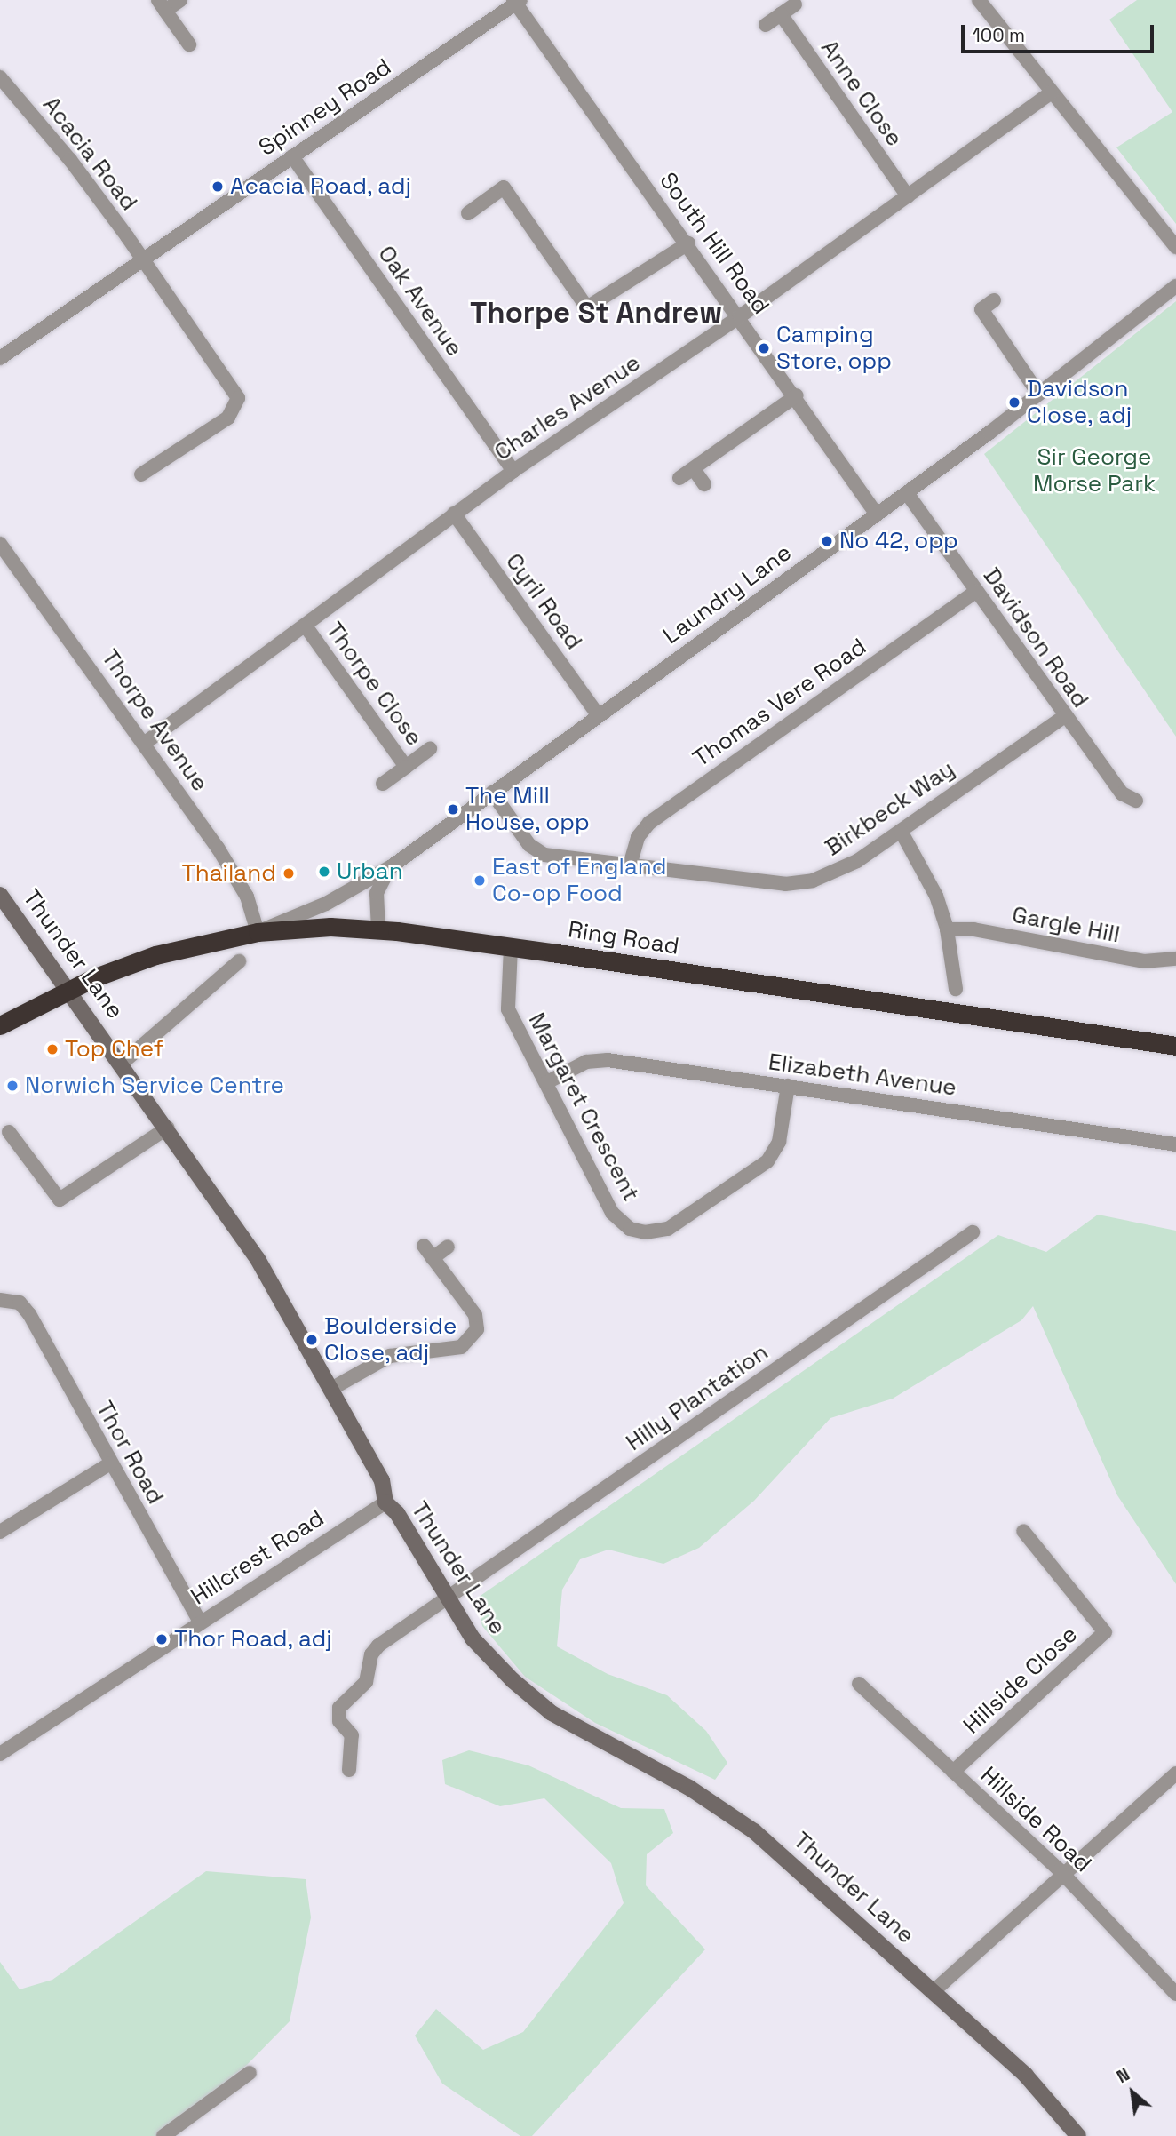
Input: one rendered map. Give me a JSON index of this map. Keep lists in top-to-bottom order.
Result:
{
  "streets": {
    "highway": ["Ring Road"],
    "street": [
      "Anne Close",
      "Spinney Road",
      "Acacia Road",
      "South Hill Road",
      "Oak Avenue",
      "Charles Avenue",
      "Laundry Lane",
      "Cyril Road",
      "Davidson Road",
      "Thorpe Close",
      "Thomas Vere Road",
      "Thorpe Avenue",
      "Birkbeck Way",
      "Gargle Hill",
      "Thunder Lane",
      "Elizabeth Avenue",
      "Margaret Crescent",
      "Hilly Plantation",
      "Thor Road",
      "Hillcrest Road",
      "Hillside Close",
      "Hillside Road"
    ]
  },
  "crossings": [
    ["Anne Close", "Charles Avenue"],
    ["Spinney Road", "Acacia Road"],
    ["Spinney Road", "South Hill Road"],
    ["Spinney Road", "Oak Avenue"],
    ["South Hill Road", "Charles Avenue"],
    ["South Hill Road", "Laundry Lane"],
    ["Oak Avenue", "Charles Avenue"],
    ["Charles Avenue", "Cyril Road"],
    ["Charles Avenue", "Thorpe Close"],
    ["Charles Avenue", "Thorpe Avenue"],
    ["Laundry Lane", "Cyril Road"],
    ["Laundry Lane", "Davidson Road"],
    ["Laundry Lane", "Thorpe Avenue"],
    ["Laundry Lane", "Birkbeck Way"],
    ["Laundry Lane", "Ring Road"],
    ["Davidson Road", "Thomas Vere Road"],
    ["Davidson Road", "Birkbeck Way"],
    ["Thomas Vere Road", "Birkbeck Way"],
    ["Thorpe Avenue", "Ring Road"],
    ["Ring Road", "Thunder Lane"],
    ["Ring Road", "Margaret Crescent"],
    ["Thunder Lane", "Hilly Plantation"],
    ["Thunder Lane", "Hillcrest Road"],
    ["Elizabeth Avenue", "Margaret Crescent"],
    ["Thor Road", "Hillcrest Road"],
    ["Hillside Close", "Hillside Road"]
  ],
  "districts": ["Thorpe St Andrew"],
  "parks": ["Sir George Morse Park"],
  "places": [
    "Acacia Road, adj",
    "Camping Store, opp",
    "Davidson Close, adj",
    "No 42, opp",
    "The Mill House, opp",
    "Urban",
    "Thailand",
    "East of England Co-op Food",
    "Top Chef",
    "Norwich Service Centre",
    "Boulderside Close, adj",
    "Thor Road, adj"
  ],
  "scale_bar": "100 m",
  "north": "top left"
}
